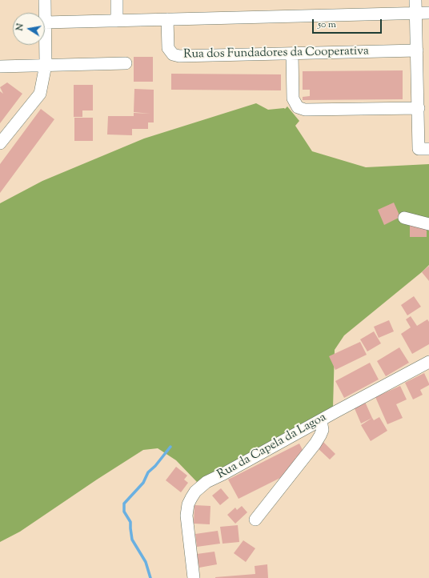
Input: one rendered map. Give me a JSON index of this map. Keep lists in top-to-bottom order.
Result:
{
  "streets": {
    "street": ["Rua dos Fundadores da Cooperativa", "Rua da Capela da Lagoa"]
  },
  "scale_bar": "50 m",
  "north": "left"
}
